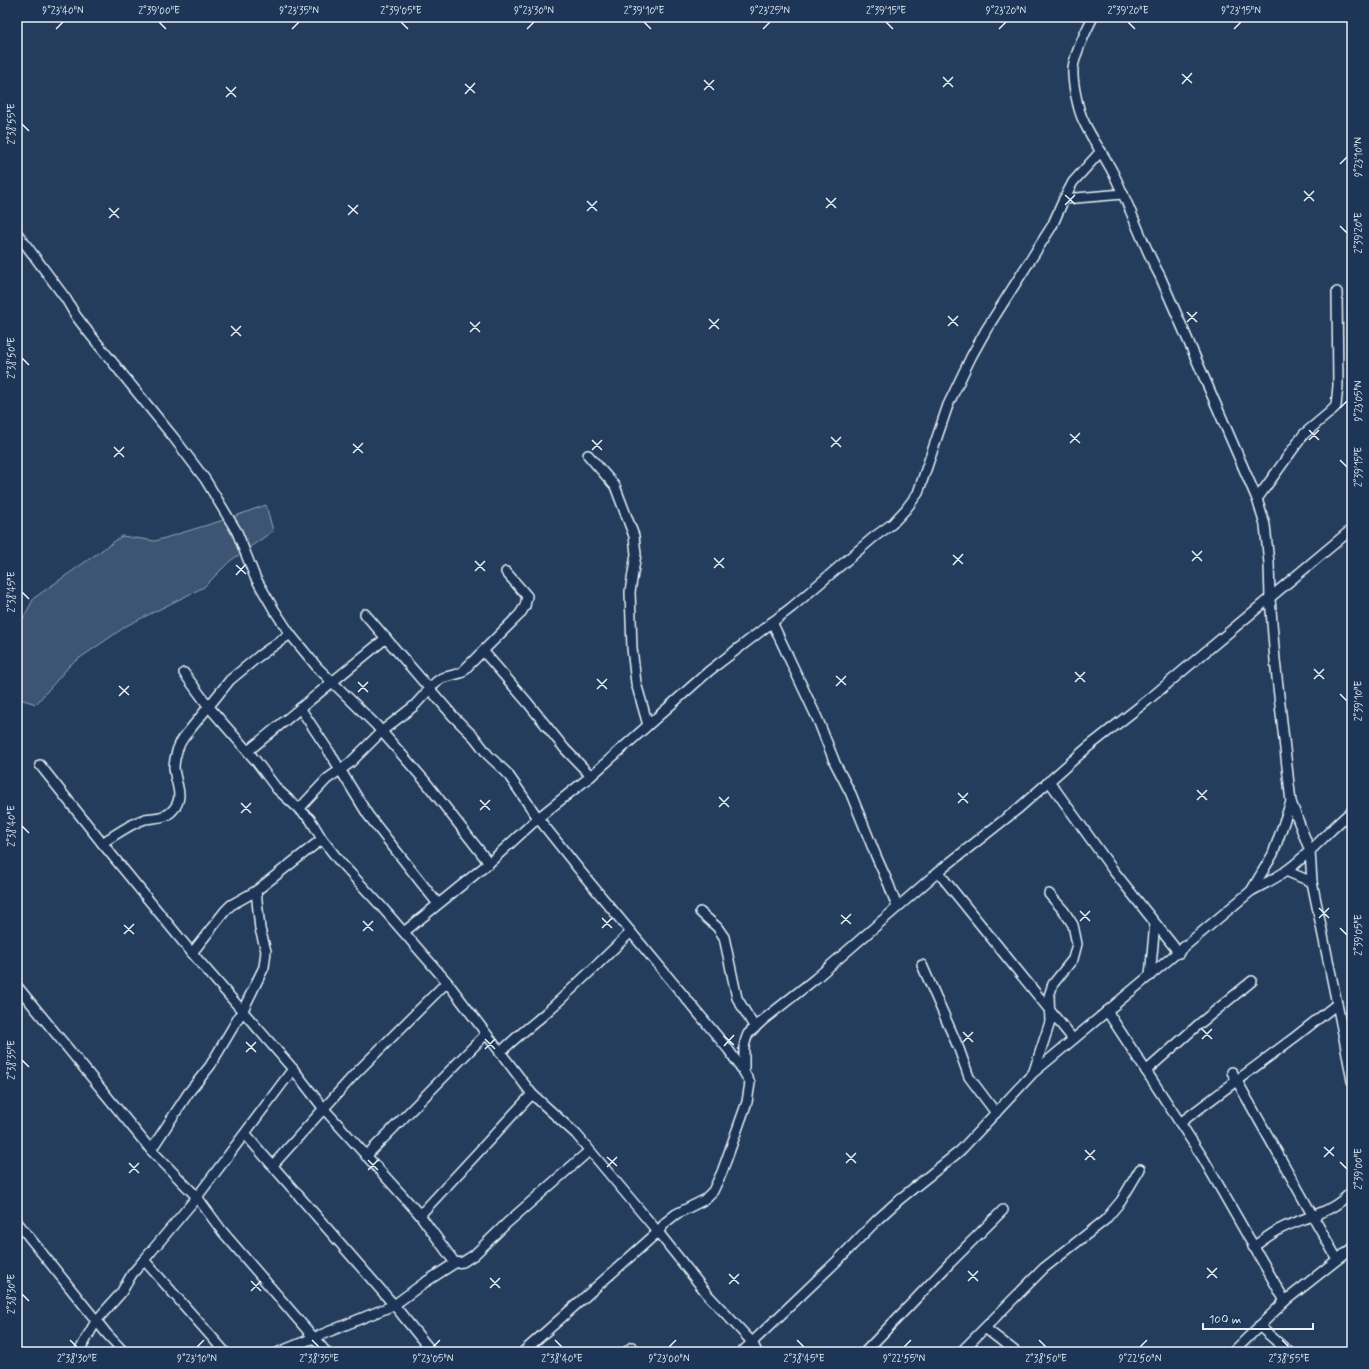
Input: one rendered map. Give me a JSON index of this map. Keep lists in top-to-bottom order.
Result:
{
  "scale_bar": "100 m",
  "coordinates": [
    "9°23'40\"N",
    "2°39'00\"E",
    "9°23'35\"N",
    "2°39'05\"E",
    "9°23'30\"N",
    "2°39'10\"E",
    "9°23'25\"N",
    "2°39'15\"E",
    "9°23'20\"N",
    "2°39'20\"E",
    "9°23'15\"N",
    "2°38'55\"E",
    "9°23'10\"N",
    "2°38'50\"E",
    "9°23'05\"N",
    "2°38'45\"E",
    "2°38'40\"E",
    "2°38'35\"E",
    "2°38'30\"E",
    "9°23'00\"N",
    "9°22'55\"N",
    "9°22'50\"N"
  ]
}
